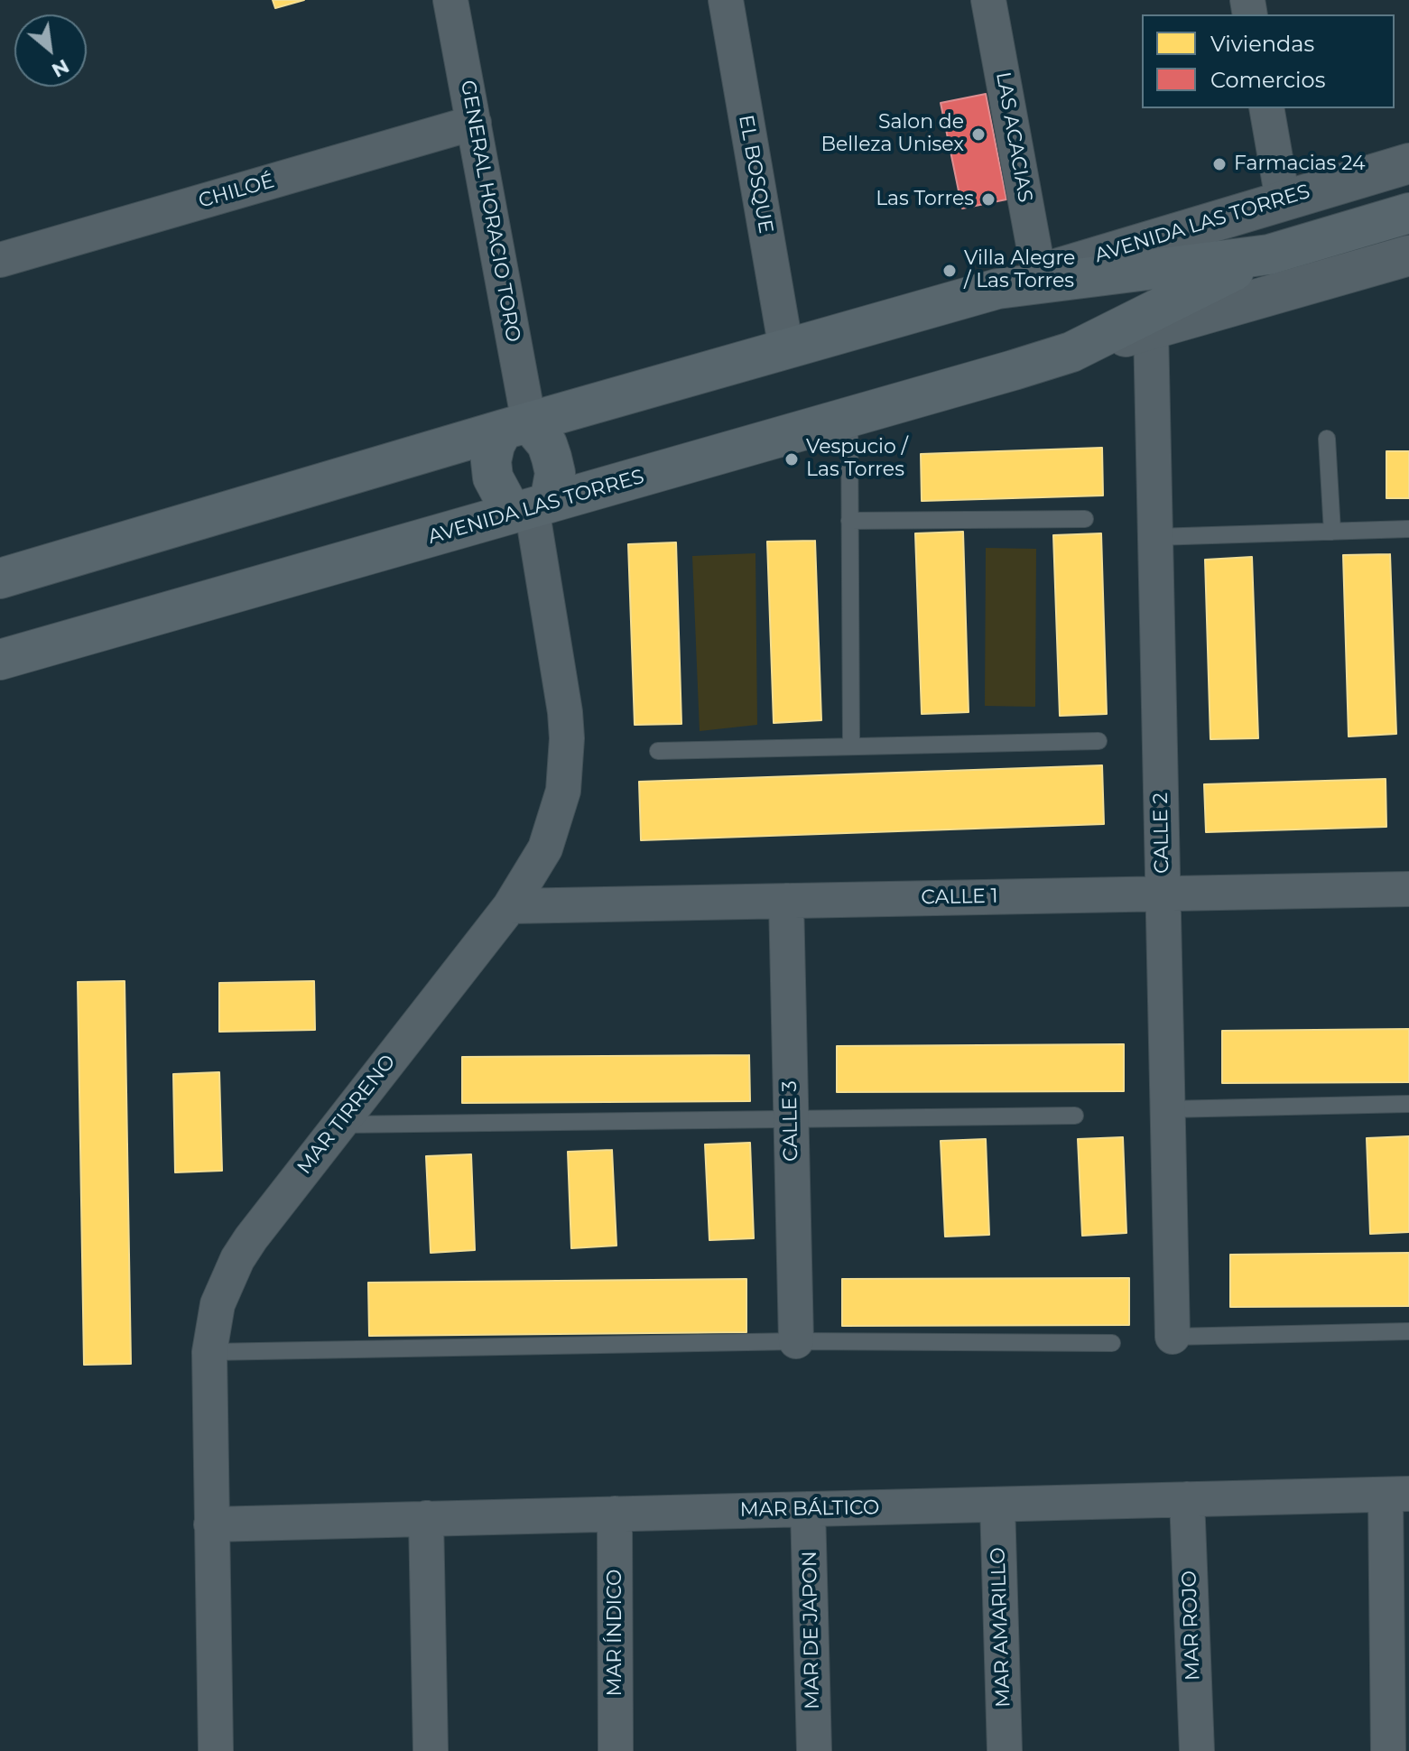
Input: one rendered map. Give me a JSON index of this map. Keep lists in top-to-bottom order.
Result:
{
  "streets": {
    "main road": ["AVENIDA LAS TORRES"],
    "street": [
      "LAS ACACIAS",
      "EL BOSQUE",
      "CHILOÉ",
      "GENERAL HORACIO TORO",
      "CALLE 2",
      "CALLE 1",
      "MAR TIRRENO",
      "CALLE 3",
      "MAR BÁLTICO",
      "MAR ROJO",
      "MAR AMARILLO",
      "MAR DE JAPON",
      "MAR ÍNDICO"
    ]
  },
  "crossings": [
    ["LAS ACACIAS", "AVENIDA LAS TORRES"],
    ["EL BOSQUE", "AVENIDA LAS TORRES"],
    ["CHILOÉ", "GENERAL HORACIO TORO"],
    ["GENERAL HORACIO TORO", "AVENIDA LAS TORRES"],
    ["GENERAL HORACIO TORO", "MAR TIRRENO"],
    ["AVENIDA LAS TORRES", "CALLE 2"],
    ["AVENIDA LAS TORRES", "MAR TIRRENO"],
    ["CALLE 2", "CALLE 1"],
    ["CALLE 1", "MAR TIRRENO"],
    ["CALLE 1", "CALLE 3"],
    ["MAR TIRRENO", "MAR BÁLTICO"],
    ["MAR BÁLTICO", "MAR ROJO"],
    ["MAR BÁLTICO", "MAR AMARILLO"],
    ["MAR BÁLTICO", "MAR DE JAPON"],
    ["MAR BÁLTICO", "MAR ÍNDICO"]
  ],
  "places": [
    "Salon de Belleza Unisex",
    "Farmacias 24",
    "Las Torres",
    "Villa Alegre / Las Torres",
    "Vespucio / Las Torres"
  ],
  "legend": ["Viviendas", "Comercios"],
  "north": "bottom right"
}
